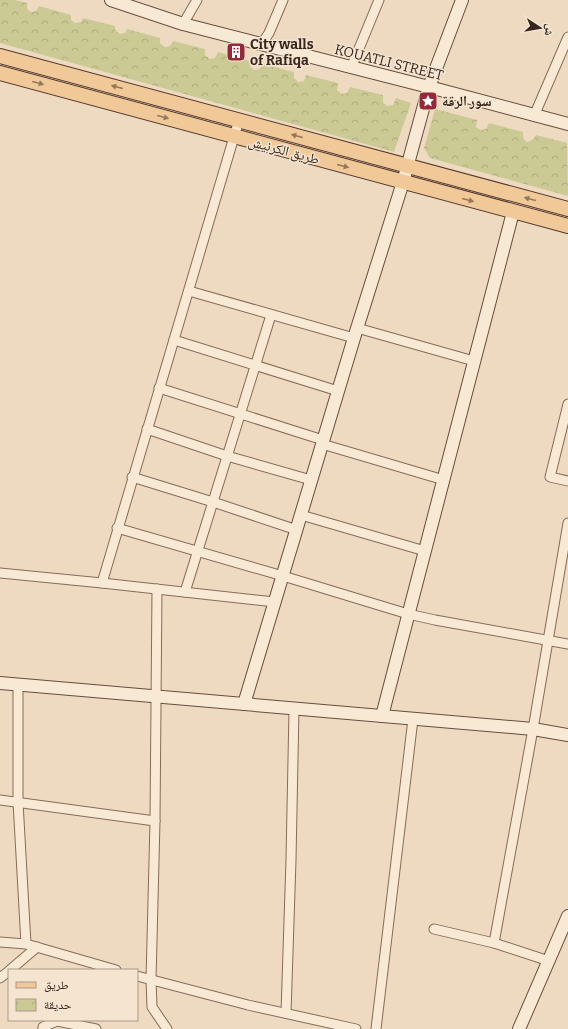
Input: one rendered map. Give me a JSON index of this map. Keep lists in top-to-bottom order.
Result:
{
  "streets": {
    "main road": ["طريق الكرنيش"],
    "street": ["KOUATLI STREET"]
  },
  "places": {
    "building": ["City walls of Rafiqa"],
    "place": ["سور الرقة"]
  },
  "legend": ["طريق", "حديقة"],
  "north": "right"
}
